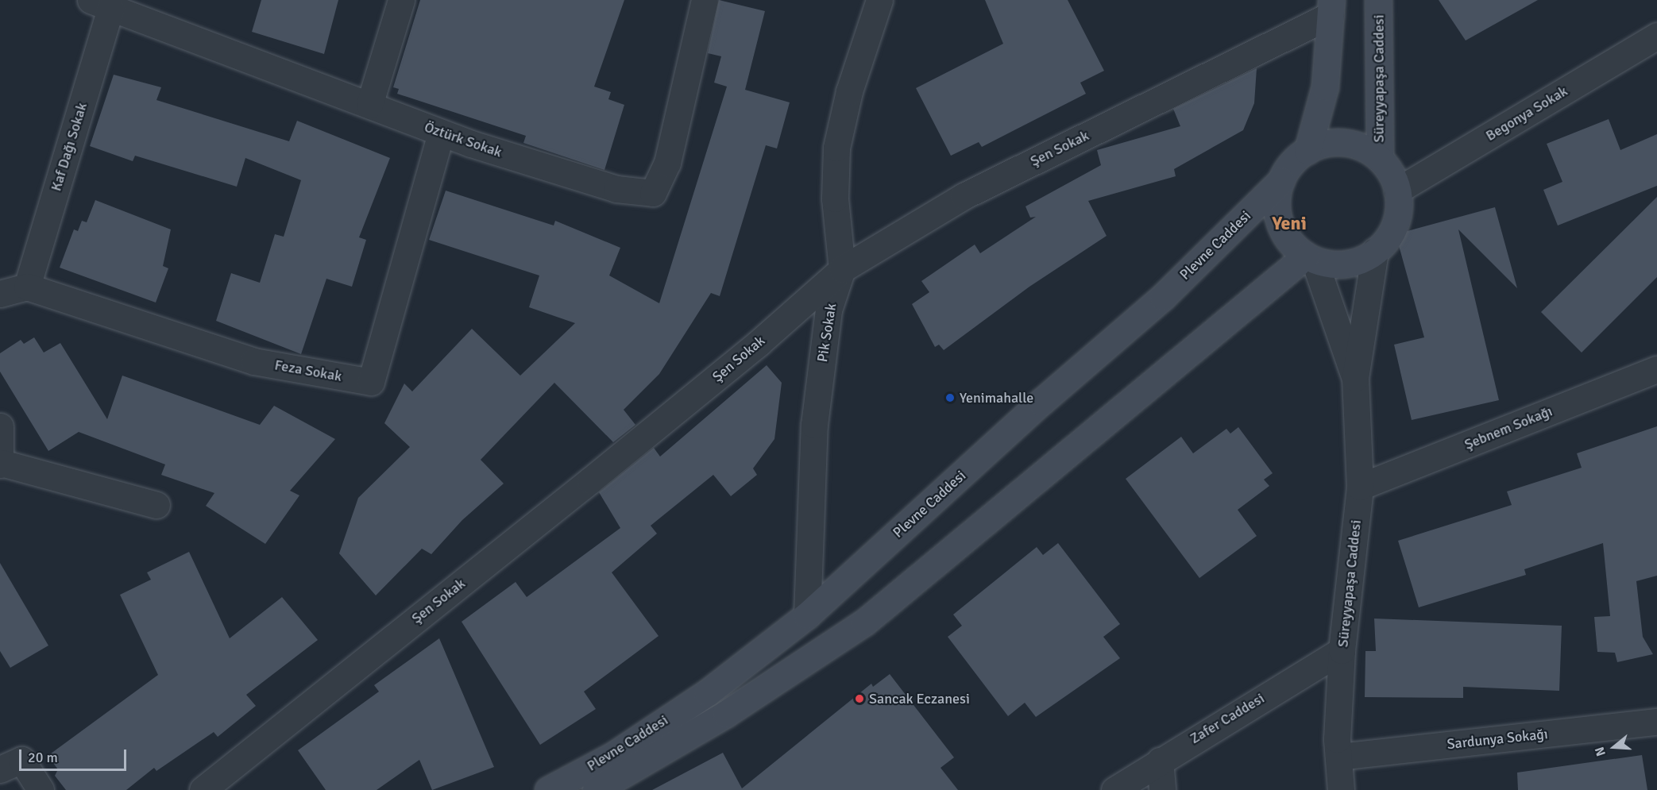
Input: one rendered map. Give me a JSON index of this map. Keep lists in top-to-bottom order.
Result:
{
  "streets": {
    "main road": ["Süreyyapaşa Caddesi", "Plevne Caddesi"],
    "street": [
      "Begonya Sokak",
      "Öztürk Sokak",
      "Kaf Dağı Sokak",
      "Şen Sokak",
      "Pik Sokak",
      "Feza Sokak",
      "Şebnem Sokağı",
      "Zafer Caddesi",
      "Sardunya Sokağı"
    ]
  },
  "crossings": [
    ["Süreyyapaşa Caddesi", "Begonya Sokak"],
    ["Süreyyapaşa Caddesi", "Plevne Caddesi"],
    ["Süreyyapaşa Caddesi", "Şebnem Sokağı"],
    ["Süreyyapaşa Caddesi", "Zafer Caddesi"],
    ["Süreyyapaşa Caddesi", "Sardunya Sokağı"],
    ["Begonya Sokak", "Plevne Caddesi"],
    ["Öztürk Sokak", "Kaf Dağı Sokak"],
    ["Öztürk Sokak", "Feza Sokak"],
    ["Kaf Dağı Sokak", "Feza Sokak"],
    ["Şen Sokak", "Pik Sokak"],
    ["Plevne Caddesi", "Pik Sokak"]
  ],
  "districts": ["Yeni"],
  "places": ["Yenimahalle", "Sancak Eczanesi"],
  "scale_bar": "20 m",
  "north": "left"
}
